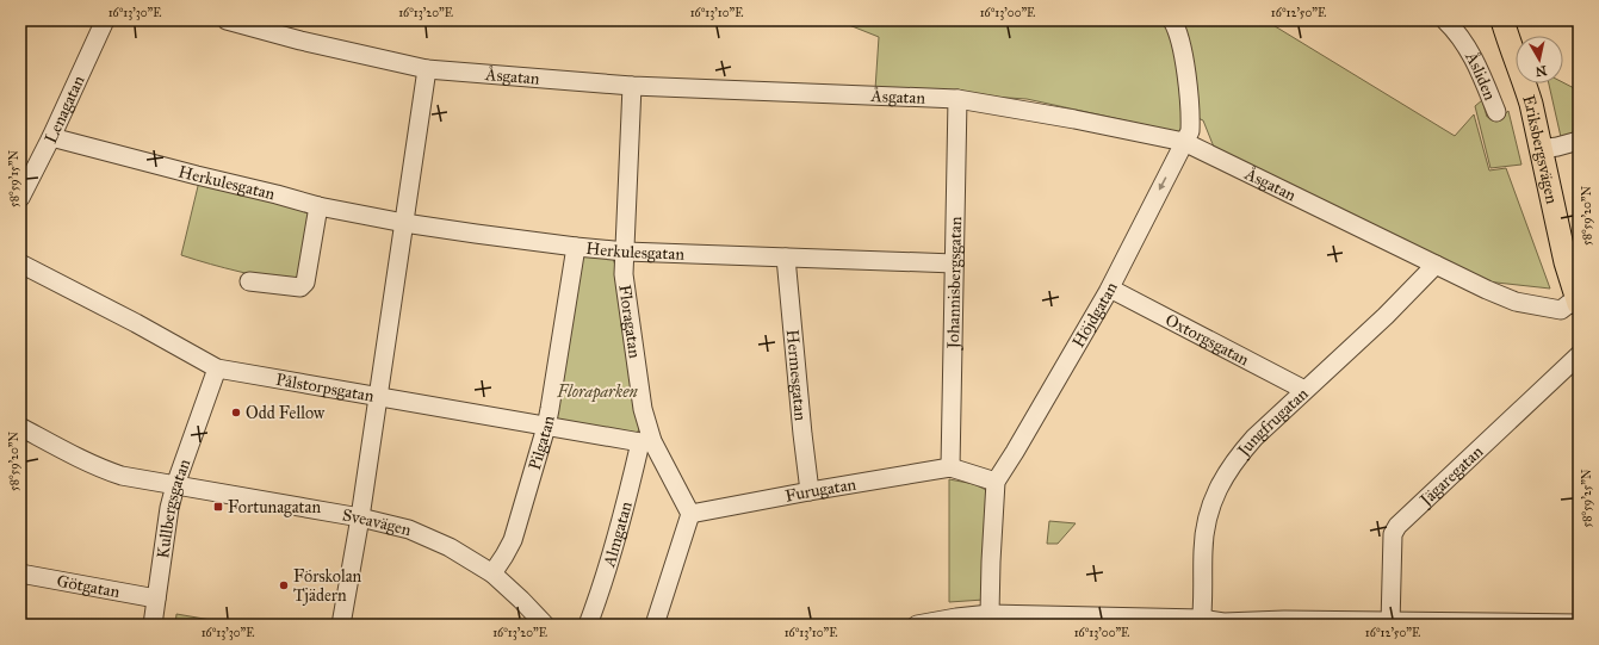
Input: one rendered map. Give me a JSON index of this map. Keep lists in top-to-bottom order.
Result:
{
  "streets": {
    "main road": ["Eriksbergsvägen"],
    "street": [
      "Åsgatan",
      "Åsliden",
      "Lenagatan",
      "Herkulesgatan",
      "Johannisbergsgatan",
      "Höjdgatan",
      "Floragatan",
      "Oxtorgsgatan",
      "Hermesgatan",
      "Pålstorpsgatan",
      "Jungfrugatan",
      "Pilgatan",
      "Jägaregatan",
      "Furugatan",
      "Kullbergsgatan",
      "Sveavägen",
      "Almgatan",
      "Götgatan"
    ]
  },
  "crossings": [
    ["Åsgatan", "Eriksbergsvägen"],
    ["Åsgatan", "Johannisbergsgatan"],
    ["Åsgatan", "Höjdgatan"],
    ["Åsgatan", "Floragatan"],
    ["Åsgatan", "Jungfrugatan"],
    ["Lenagatan", "Herkulesgatan"],
    ["Herkulesgatan", "Johannisbergsgatan"],
    ["Herkulesgatan", "Floragatan"],
    ["Herkulesgatan", "Hermesgatan"],
    ["Herkulesgatan", "Pilgatan"],
    ["Johannisbergsgatan", "Furugatan"],
    ["Höjdgatan", "Oxtorgsgatan"],
    ["Floragatan", "Pålstorpsgatan"],
    ["Floragatan", "Furugatan"],
    ["Floragatan", "Almgatan"],
    ["Oxtorgsgatan", "Jungfrugatan"],
    ["Hermesgatan", "Furugatan"],
    ["Pålstorpsgatan", "Pilgatan"],
    ["Pålstorpsgatan", "Kullbergsgatan"],
    ["Pålstorpsgatan", "Almgatan"],
    ["Pilgatan", "Sveavägen"],
    ["Kullbergsgatan", "Sveavägen"],
    ["Kullbergsgatan", "Götgatan"]
  ],
  "parks": ["Floraparken"],
  "places": {
    "other": ["Odd Fellow", "Förskolan Tjädern"],
    "transit": ["Fortunagatan"]
  },
  "north": "bottom",
  "coordinates": [
    "16°13'30\"E",
    "16°13'20\"E",
    "16°13'10\"E",
    "16°13'00\"E",
    "16°12'50\"E",
    "58°59'15\"N",
    "58°59'20\"N",
    "58°59'25\"N"
  ]
}
